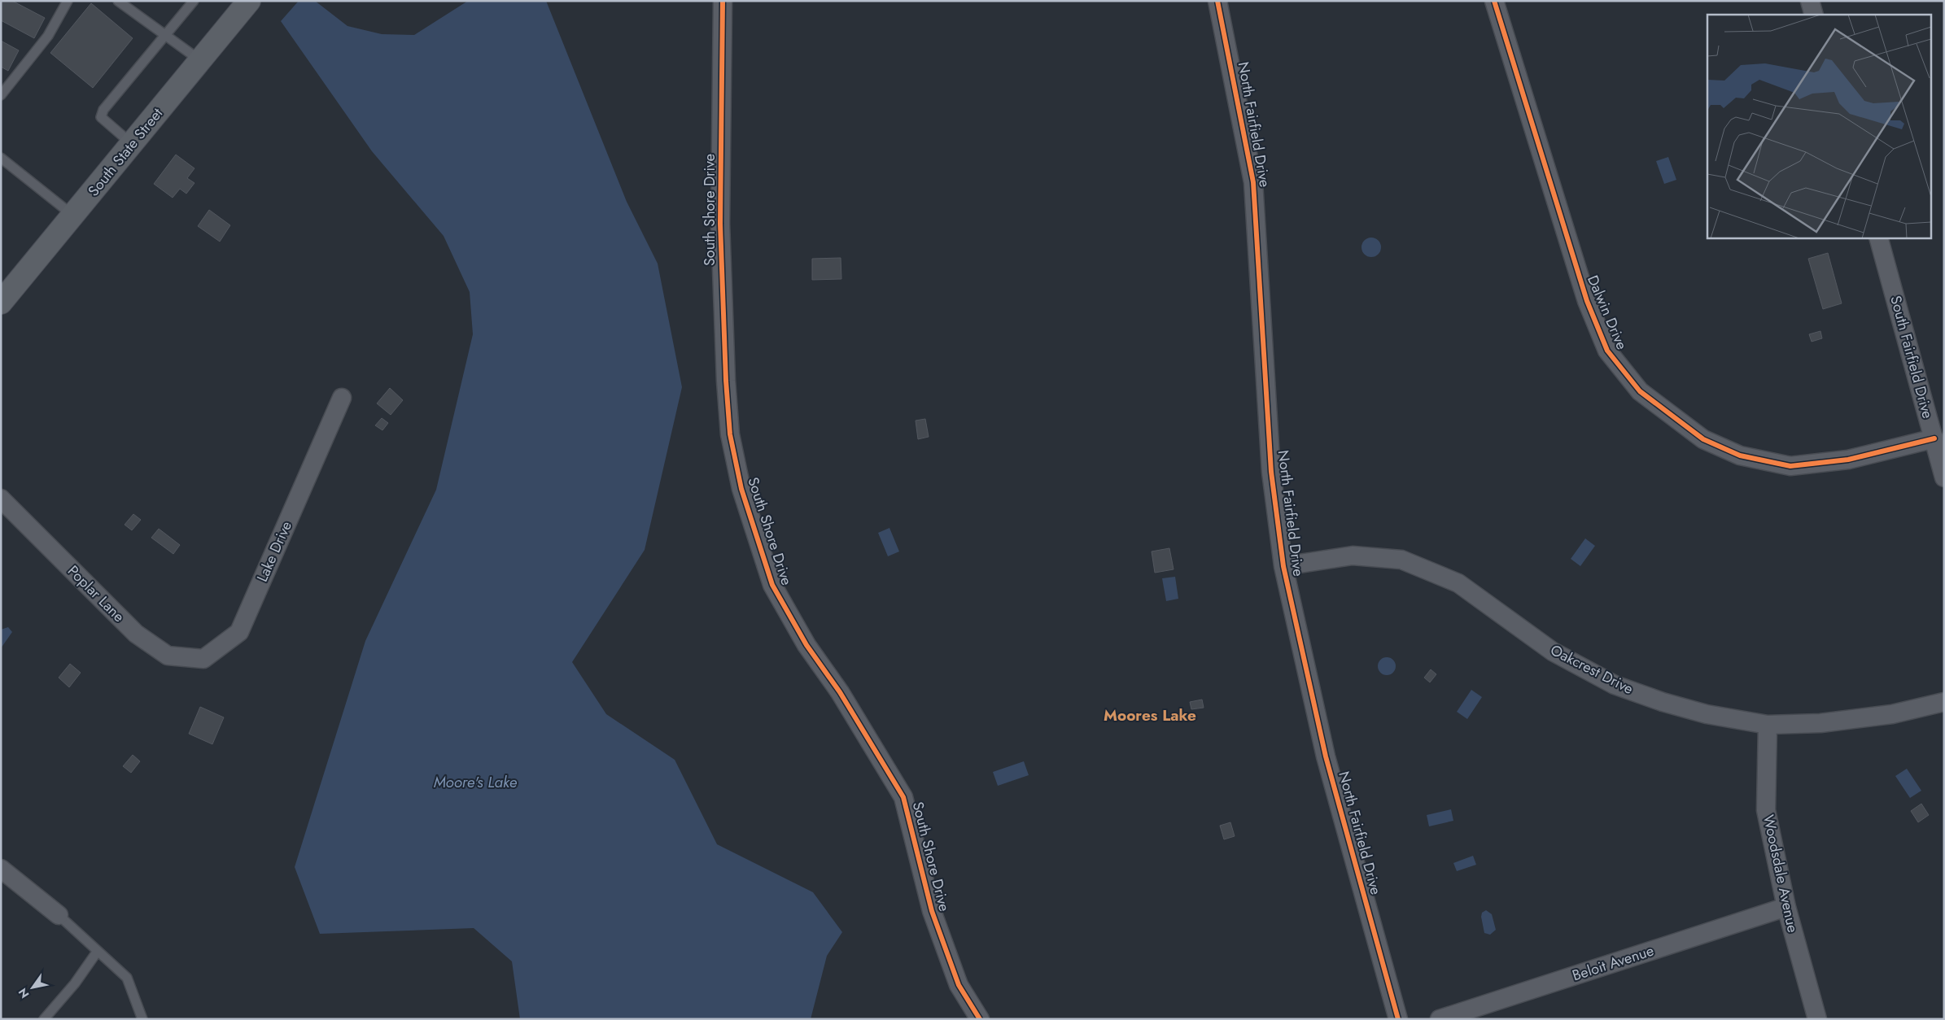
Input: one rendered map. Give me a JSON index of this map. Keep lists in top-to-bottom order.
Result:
{
  "streets": {
    "main road": ["South State Street"],
    "street": [
      "North Fairfield Drive",
      "South Shore Drive",
      "Dalwin Drive",
      "South Fairfield Drive",
      "Lake Drive",
      "Poplar Lane",
      "Oakcrest Drive",
      "Woodsdale Avenue",
      "Beloit Avenue"
    ]
  },
  "crossings": [
    ["North Fairfield Drive", "Oakcrest Drive"],
    ["Dalwin Drive", "South Fairfield Drive"],
    ["Lake Drive", "Poplar Lane"],
    ["Oakcrest Drive", "Woodsdale Avenue"],
    ["Woodsdale Avenue", "Beloit Avenue"]
  ],
  "districts": ["Moores Lake"],
  "water": ["Moore's Lake"],
  "north": "bottom left"
}
